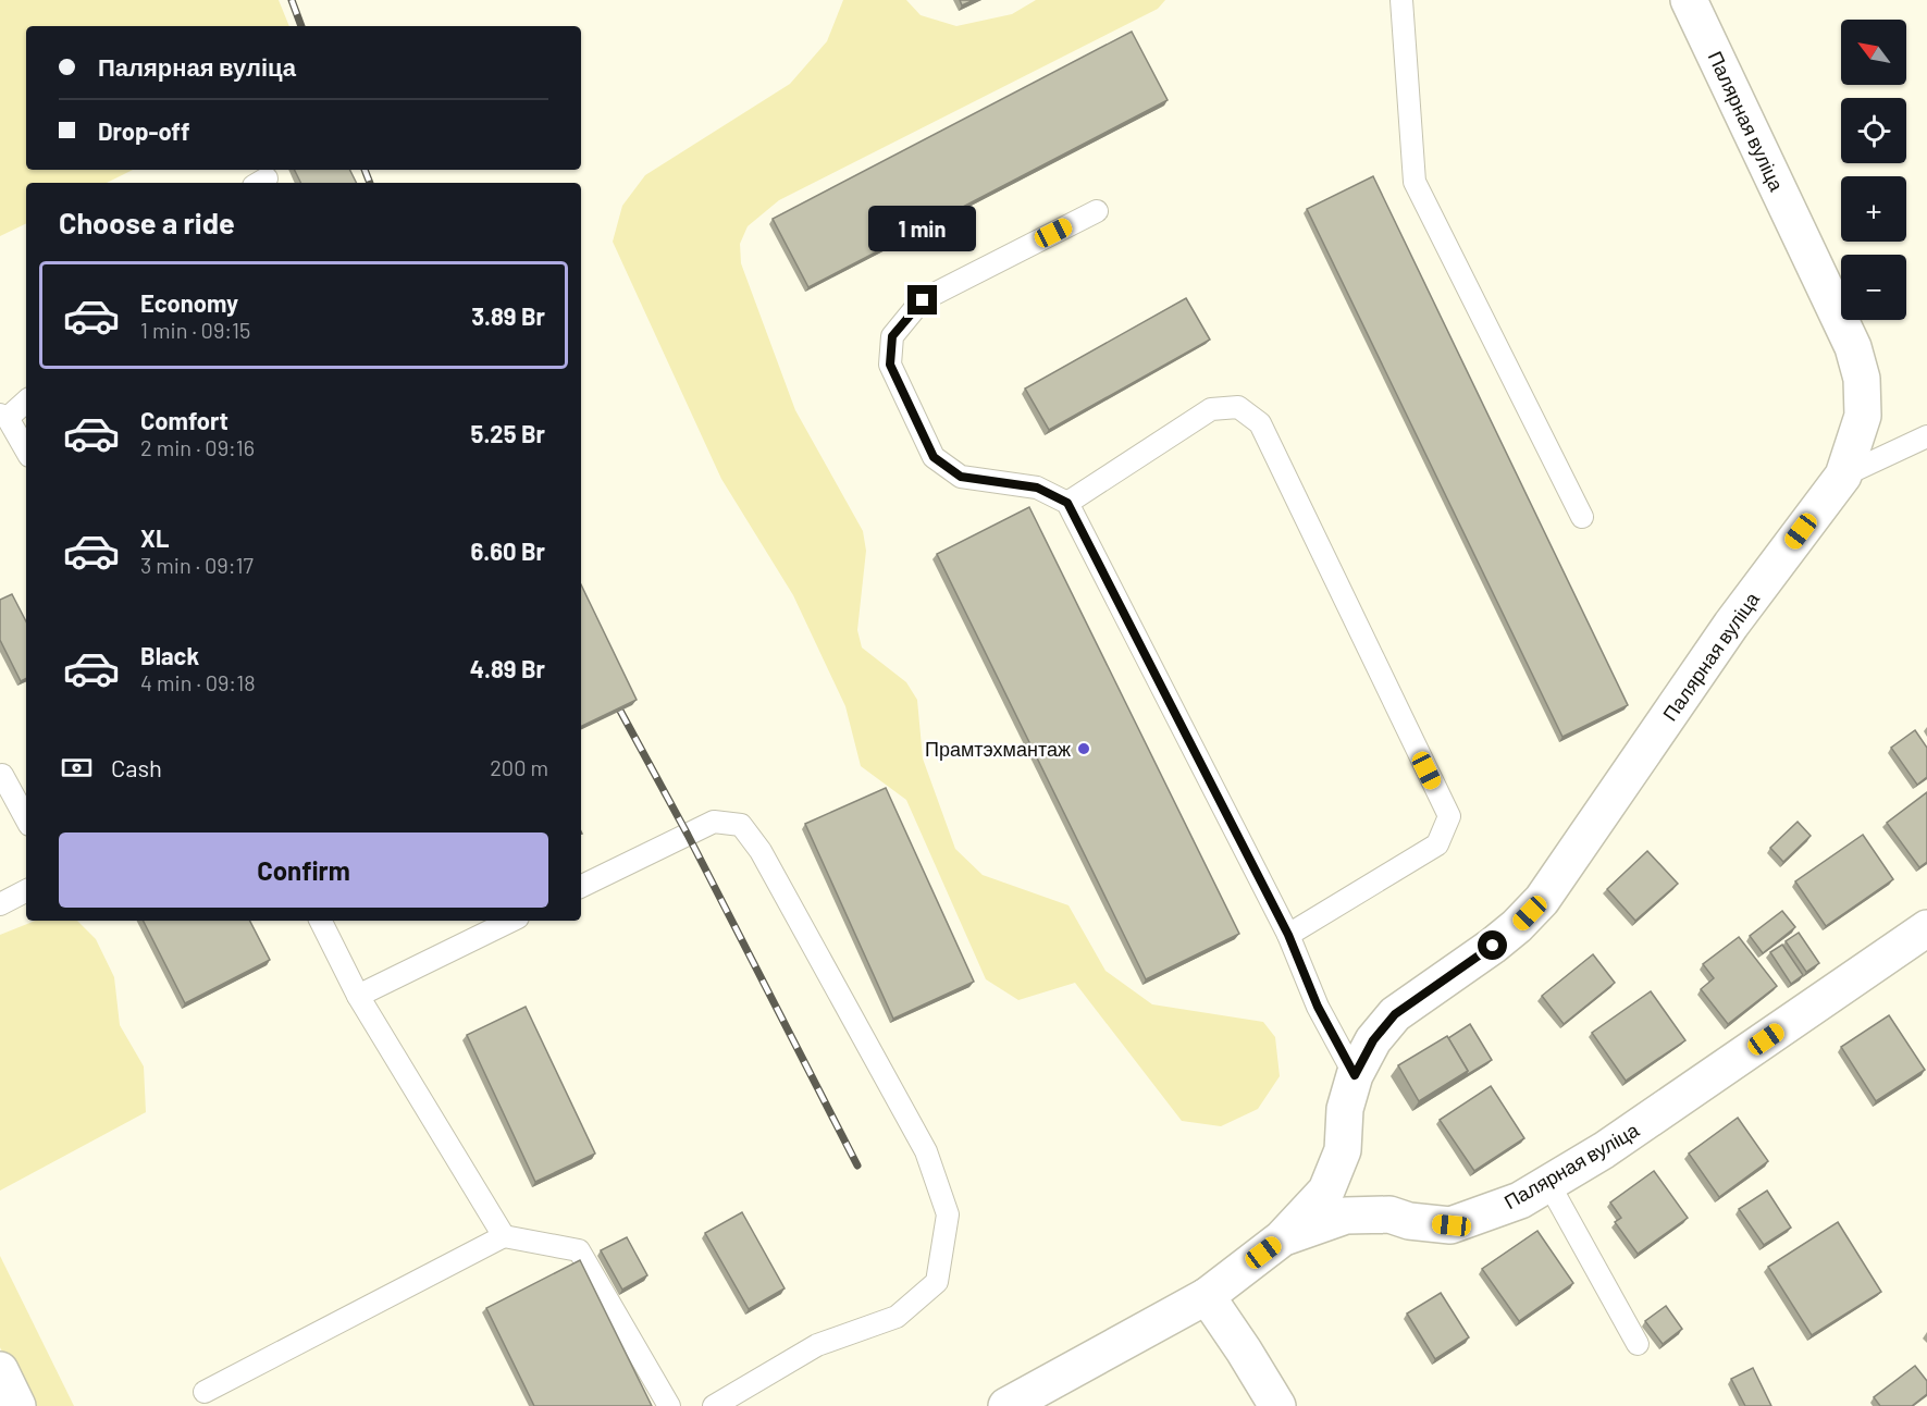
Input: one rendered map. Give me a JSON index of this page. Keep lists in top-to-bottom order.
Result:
{
  "streets": {
    "street": ["Палярная вуліца"]
  },
  "places": ["Прамтэхмантаж"],
  "north": "top left",
  "page": {
    "map_buttons": ["+", "−"],
    "banner": ["Палярная вуліца", "Drop-off"],
    "heading": "Choose a ride",
    "bubble": "1 min",
    "list": [
      {
        "name": "Economy",
        "note": "1 min · 09:15",
        "value": "3.89 Br"
      },
      {
        "name": "Comfort",
        "note": "2 min · 09:16",
        "value": "5.25 Br"
      },
      {
        "name": "XL",
        "note": "3 min · 09:17",
        "value": "6.60 Br"
      },
      {
        "name": "Black",
        "note": "4 min · 09:18",
        "value": "4.89 Br"
      }
    ],
    "pay": ["Cash", "200 m"],
    "buttons": "Confirm"
  }
}
